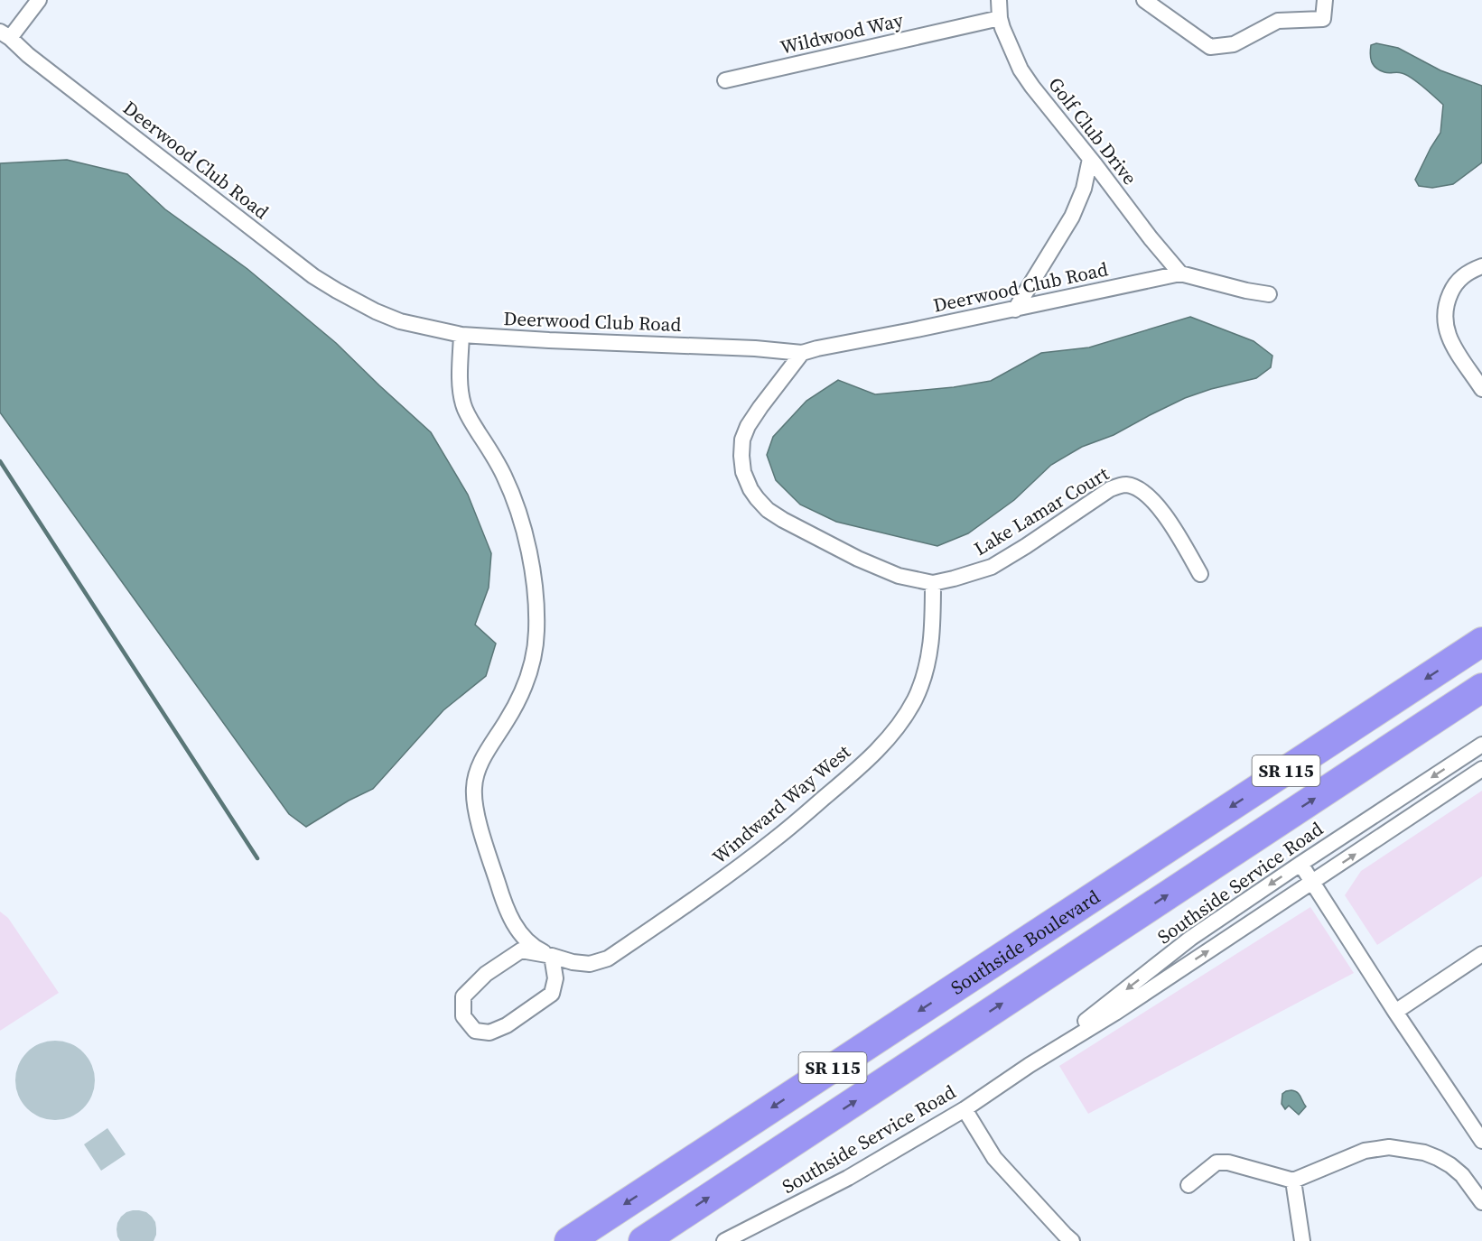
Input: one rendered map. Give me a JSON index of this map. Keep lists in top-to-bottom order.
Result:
{
  "streets": {
    "highway": ["SR 115", "Southside Boulevard"],
    "street": [
      "Wildwood Way",
      "Golf Club Drive",
      "Deerwood Club Road",
      "Lake Lamar Court",
      "Windward Way West",
      "Southside Service Road"
    ]
  },
  "crossings": [
    ["Wildwood Way", "Golf Club Drive"],
    ["Golf Club Drive", "Deerwood Club Road"],
    ["Deerwood Club Road", "Lake Lamar Court"],
    ["Lake Lamar Court", "Windward Way West"]
  ]
}
